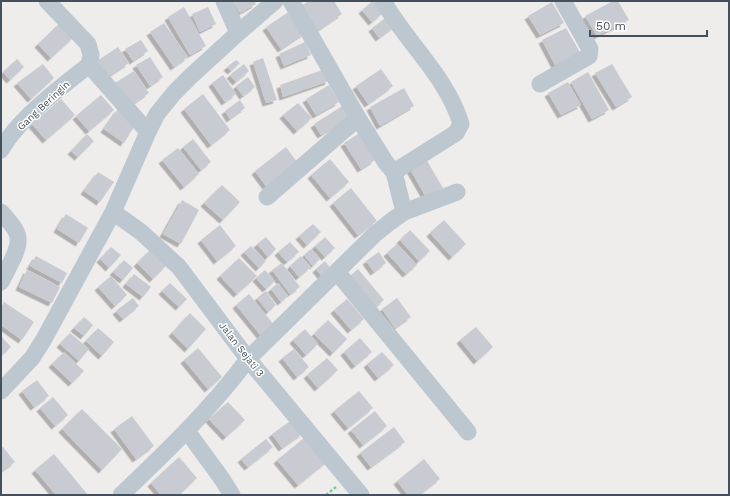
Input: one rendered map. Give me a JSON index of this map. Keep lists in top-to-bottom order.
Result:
{
  "streets": {
    "street": ["Gang Beringin", "Jalan Sejati 3"]
  },
  "scale_bar": "50 m"
}
